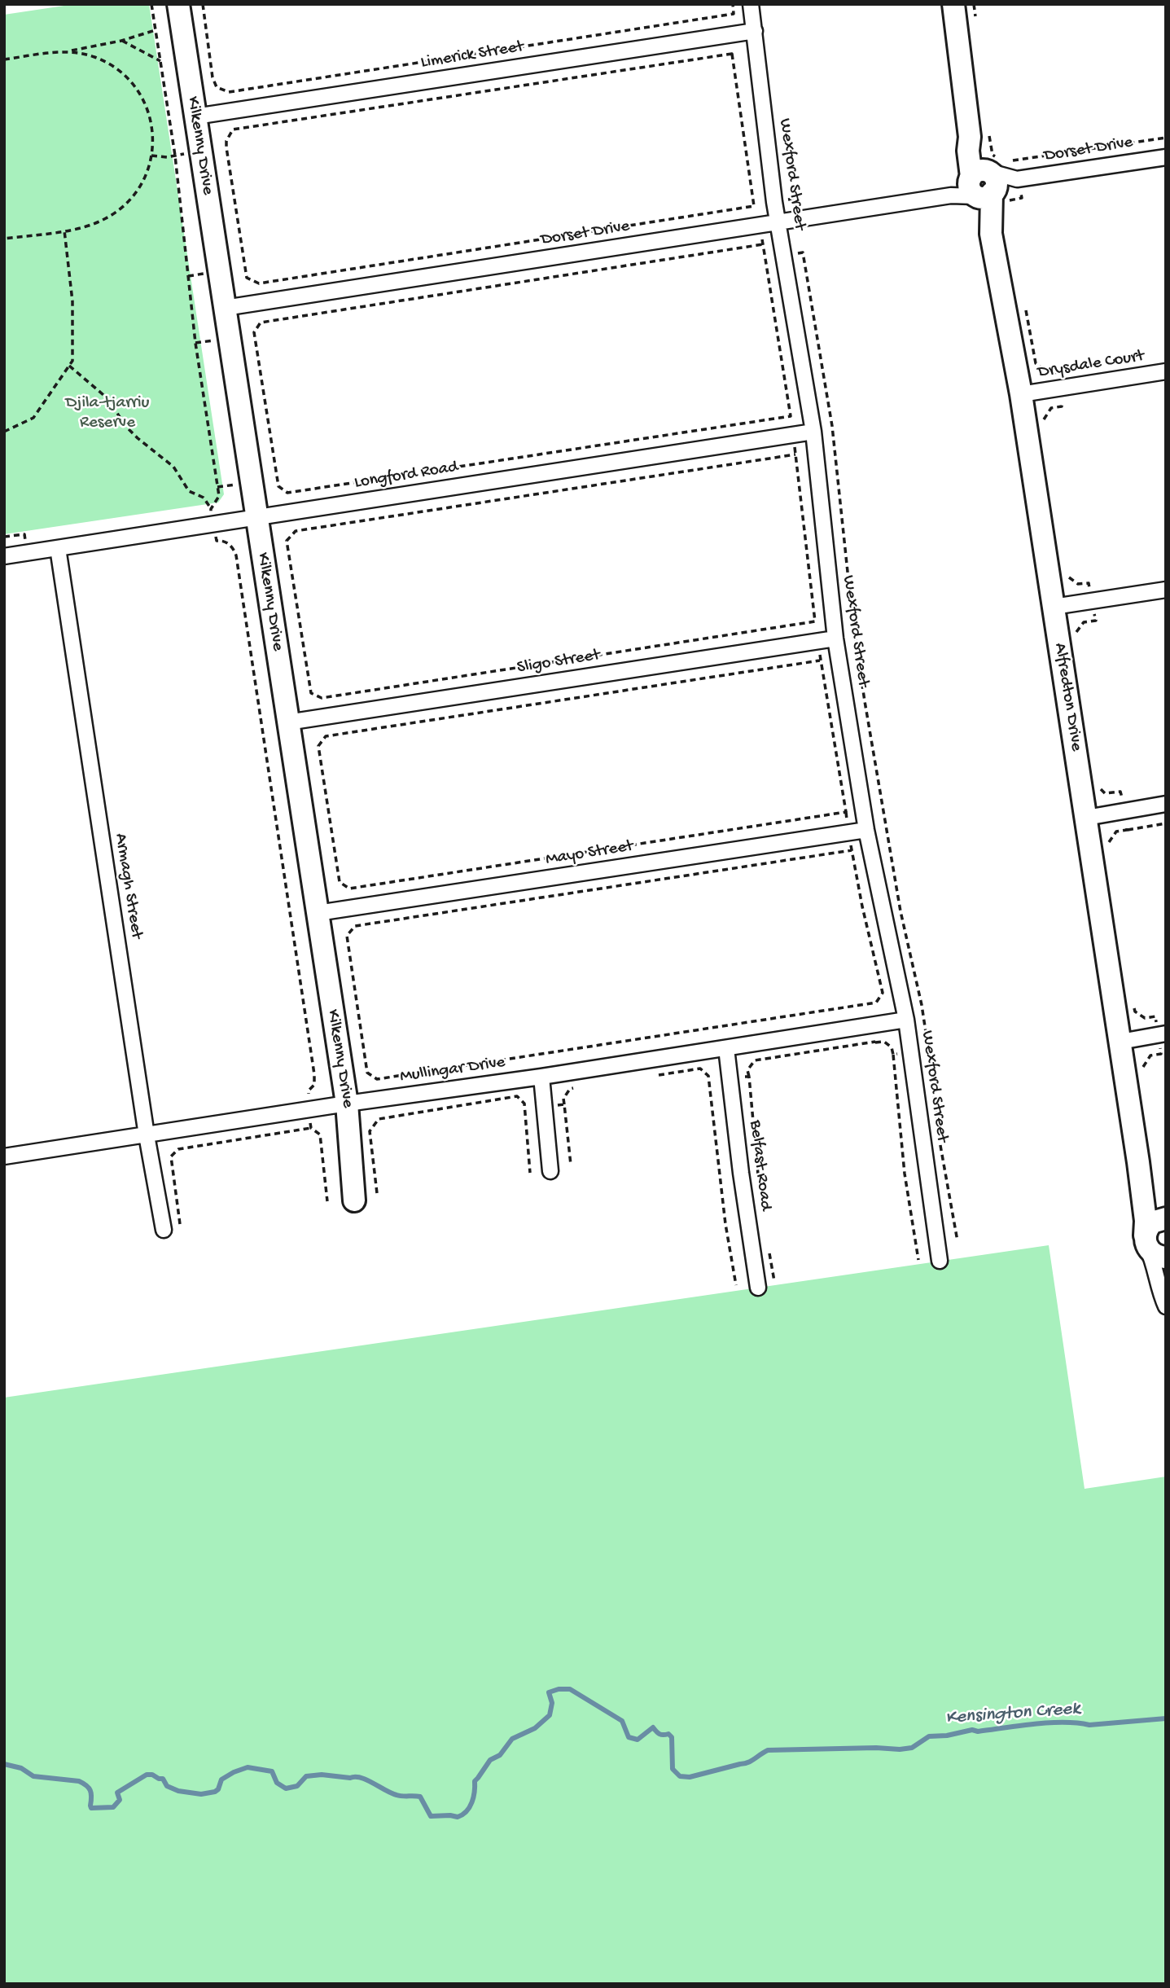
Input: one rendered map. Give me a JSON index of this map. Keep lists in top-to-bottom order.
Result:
{
  "streets": {
    "street": [
      "Limerick Street",
      "Kilkenny Drive",
      "Dorset Drive",
      "Wexford Street",
      "Drysdale Court",
      "Longford Road",
      "Sligo Street",
      "Alfredton Drive",
      "Mayo Street",
      "Armagh Street",
      "Mullingar Drive",
      "Belfast Road"
    ]
  },
  "crossings": [
    ["Limerick Street", "Kilkenny Drive"],
    ["Limerick Street", "Wexford Street"],
    ["Kilkenny Drive", "Dorset Drive"],
    ["Kilkenny Drive", "Longford Road"],
    ["Kilkenny Drive", "Sligo Street"],
    ["Kilkenny Drive", "Mayo Street"],
    ["Kilkenny Drive", "Mullingar Drive"],
    ["Dorset Drive", "Wexford Street"],
    ["Dorset Drive", "Alfredton Drive"],
    ["Wexford Street", "Longford Road"],
    ["Wexford Street", "Sligo Street"],
    ["Wexford Street", "Mayo Street"],
    ["Wexford Street", "Mullingar Drive"],
    ["Drysdale Court", "Alfredton Drive"],
    ["Longford Road", "Armagh Street"],
    ["Armagh Street", "Mullingar Drive"],
    ["Mullingar Drive", "Belfast Road"]
  ],
  "water": ["Kensington Creek"],
  "parks": ["Djila-tjarriu Reserve"]
}
